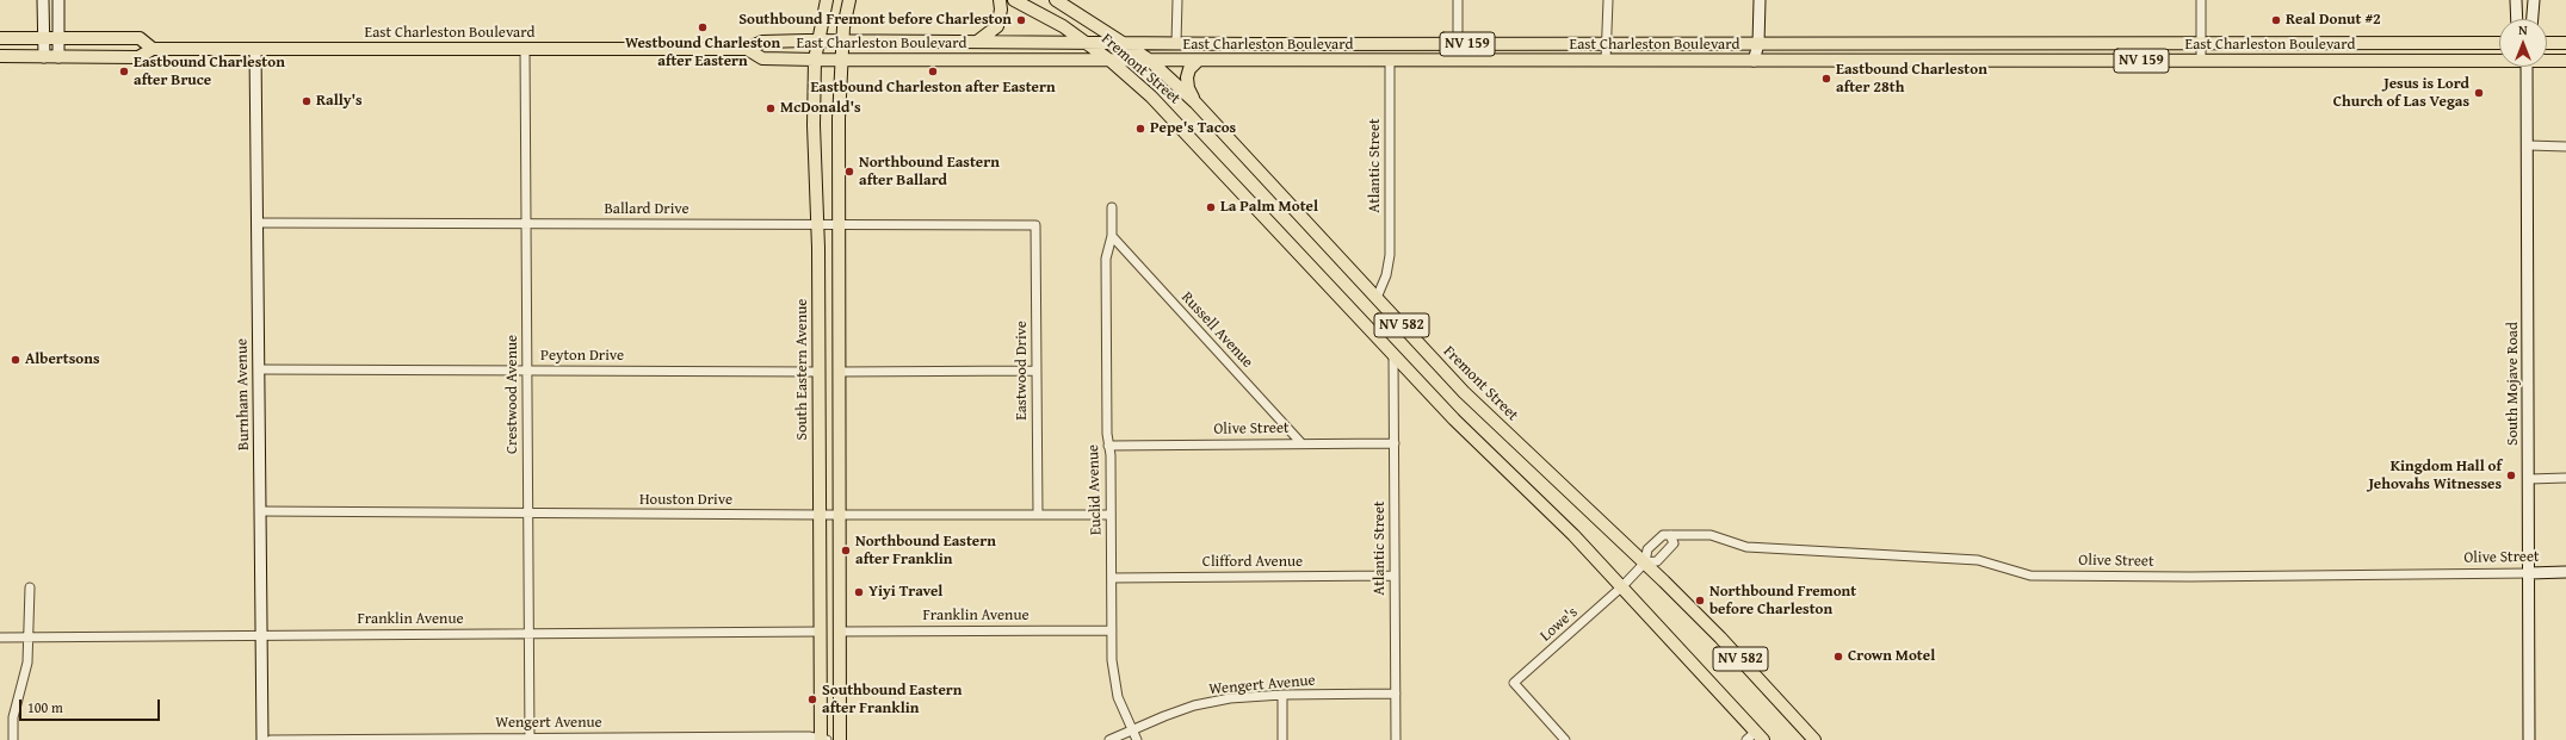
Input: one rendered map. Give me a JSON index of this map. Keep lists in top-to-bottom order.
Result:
{
  "streets": {
    "main road": [
      "East Charleston Boulevard",
      "NV 159",
      "Fremont Street",
      "NV 582",
      "South Eastern Avenue"
    ],
    "street": [
      "Atlantic Street",
      "Ballard Drive",
      "Russell Avenue",
      "Peyton Drive",
      "Eastwood Drive",
      "South Mojave Road",
      "Burnham Avenue",
      "Crestwood Avenue",
      "Olive Street",
      "Euclid Avenue",
      "Houston Drive",
      "Clifford Avenue",
      "Franklin Avenue",
      "Lowe's",
      "Wengert Avenue"
    ]
  },
  "crossings": [
    ["East Charleston Boulevard", "Fremont Street"],
    ["East Charleston Boulevard", "Atlantic Street"],
    ["East Charleston Boulevard", "South Eastern Avenue"],
    ["East Charleston Boulevard", "Burnham Avenue"],
    ["East Charleston Boulevard", "Crestwood Avenue"],
    ["Fremont Street", "Atlantic Street"],
    ["Fremont Street", "Lowe's"],
    ["Atlantic Street", "Olive Street"],
    ["Atlantic Street", "Clifford Avenue"],
    ["Atlantic Street", "Wengert Avenue"],
    ["Ballard Drive", "South Eastern Avenue"],
    ["Ballard Drive", "Eastwood Drive"],
    ["Ballard Drive", "Burnham Avenue"],
    ["Ballard Drive", "Crestwood Avenue"],
    ["Russell Avenue", "Olive Street"],
    ["Russell Avenue", "Euclid Avenue"],
    ["Peyton Drive", "South Eastern Avenue"],
    ["Peyton Drive", "Burnham Avenue"],
    ["Peyton Drive", "Crestwood Avenue"],
    ["South Eastern Avenue", "Houston Drive"],
    ["South Eastern Avenue", "Franklin Avenue"],
    ["South Eastern Avenue", "Wengert Avenue"],
    ["Eastwood Drive", "Houston Drive"],
    ["South Mojave Road", "Olive Street"],
    ["Burnham Avenue", "Houston Drive"],
    ["Burnham Avenue", "Franklin Avenue"],
    ["Crestwood Avenue", "Houston Drive"],
    ["Crestwood Avenue", "Franklin Avenue"],
    ["Crestwood Avenue", "Wengert Avenue"],
    ["Olive Street", "Euclid Avenue"],
    ["Euclid Avenue", "Houston Drive"],
    ["Euclid Avenue", "Clifford Avenue"],
    ["Euclid Avenue", "Franklin Avenue"],
    ["Euclid Avenue", "Wengert Avenue"]
  ],
  "places": [
    "Southbound Fremont before Charleston",
    "Real Donut #2",
    "Westbound Charleston after Eastern",
    "Eastbound Charleston after Bruce",
    "Eastbound Charleston after Eastern",
    "Eastbound Charleston after 28th",
    "Jesus is Lord Church of Las Vegas",
    "Rally's",
    "McDonald's",
    "Pepe's Tacos",
    "Northbound Eastern after Ballard",
    "La Palm Motel",
    "Albertsons",
    "Kingdom Hall of Jehovahs Witnesses",
    "Northbound Eastern after Franklin",
    "Yiyi Travel",
    "Northbound Fremont before Charleston",
    "Crown Motel",
    "Southbound Eastern after Franklin"
  ],
  "scale_bar": "100 m",
  "north": "top"
}
